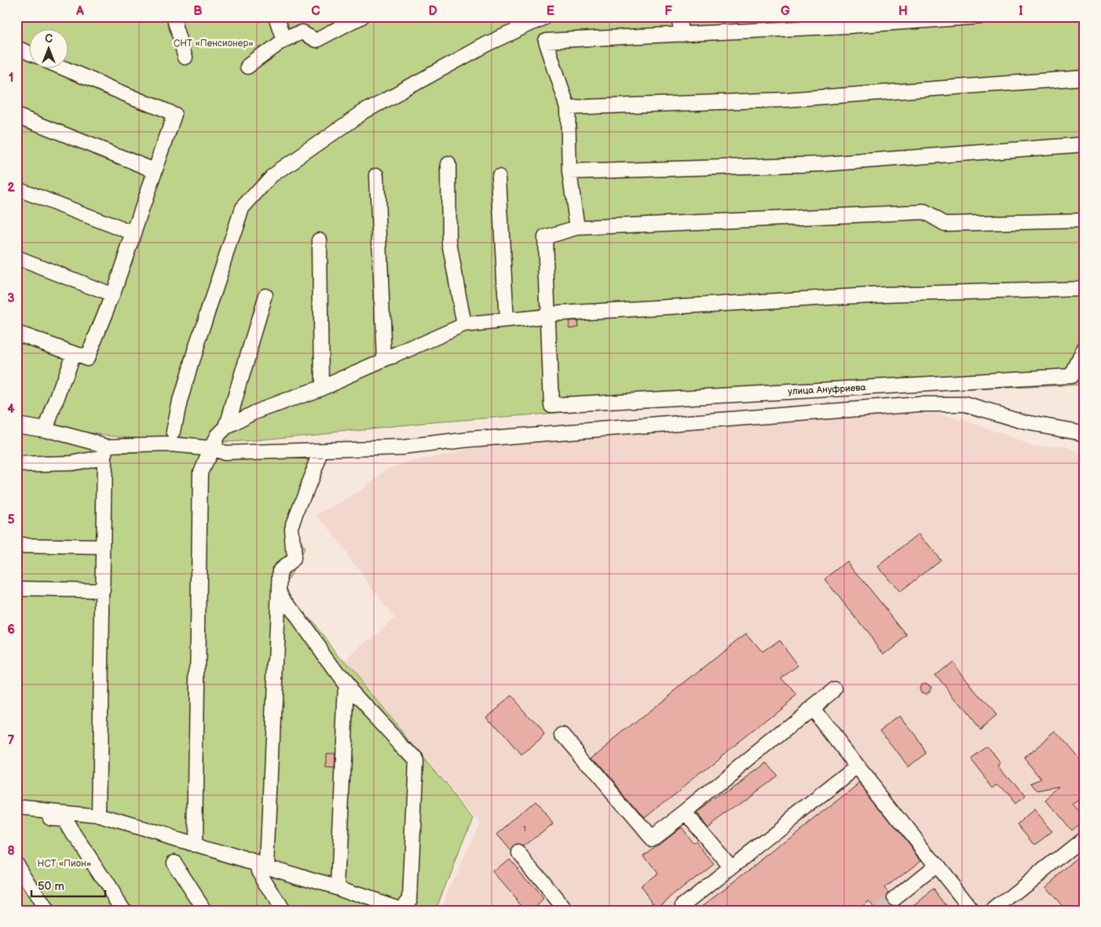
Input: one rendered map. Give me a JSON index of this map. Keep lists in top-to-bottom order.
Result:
{
  "streets": {
    "street": ["улица Ануфриева"]
  },
  "parks": ["СНТ «Пенсионер»", "НСТ «Пион»"],
  "house_numbers": ["1"],
  "scale_bar": "50 m",
  "north": "top",
  "grid": {
    "columns": [
      "A",
      "B",
      "C",
      "D",
      "E",
      "F",
      "G",
      "H",
      "I"
    ],
    "rows": [
      "1",
      "2",
      "3",
      "4",
      "5",
      "6",
      "7",
      "8"
    ]
  }
}
